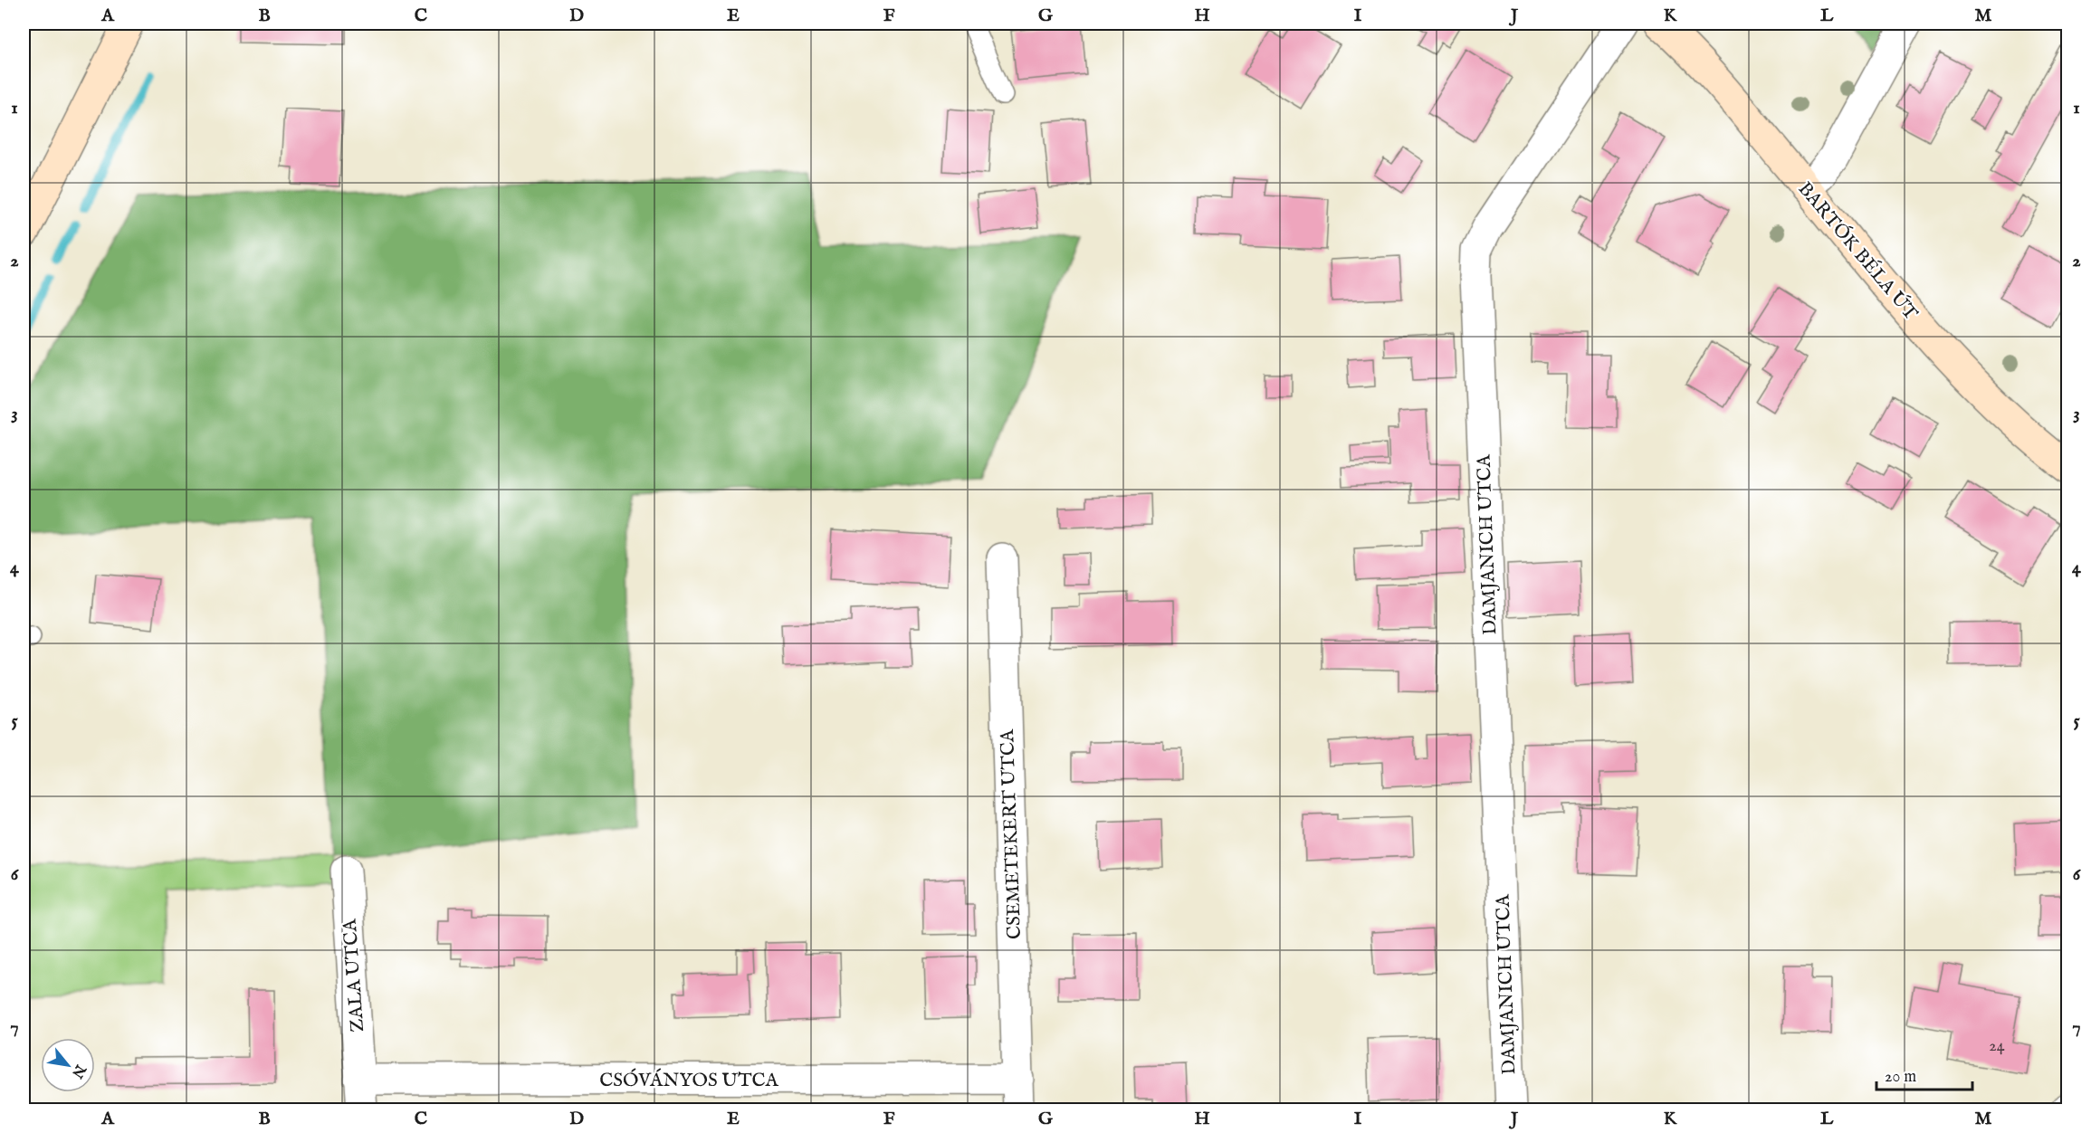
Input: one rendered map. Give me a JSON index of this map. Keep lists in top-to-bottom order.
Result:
{
  "streets": {
    "street": [
      "BARTÓK BÉLA ÚT",
      "DAMJANICH UTCA",
      "CSEMETEKERT UTCA",
      "ZALA UTCA",
      "CSÓVÁNYOS UTCA"
    ]
  },
  "crossings": [
    ["CSEMETEKERT UTCA", "CSÓVÁNYOS UTCA"],
    ["ZALA UTCA", "CSÓVÁNYOS UTCA"]
  ],
  "house_numbers": ["24"],
  "scale_bar": "20 m",
  "north": "bottom right",
  "grid": {
    "columns": [
      "A",
      "B",
      "C",
      "D",
      "E",
      "F",
      "G",
      "H",
      "I",
      "J",
      "K",
      "L",
      "M"
    ],
    "rows": [
      "1",
      "2",
      "3",
      "4",
      "5",
      "6",
      "7"
    ]
  }
}
